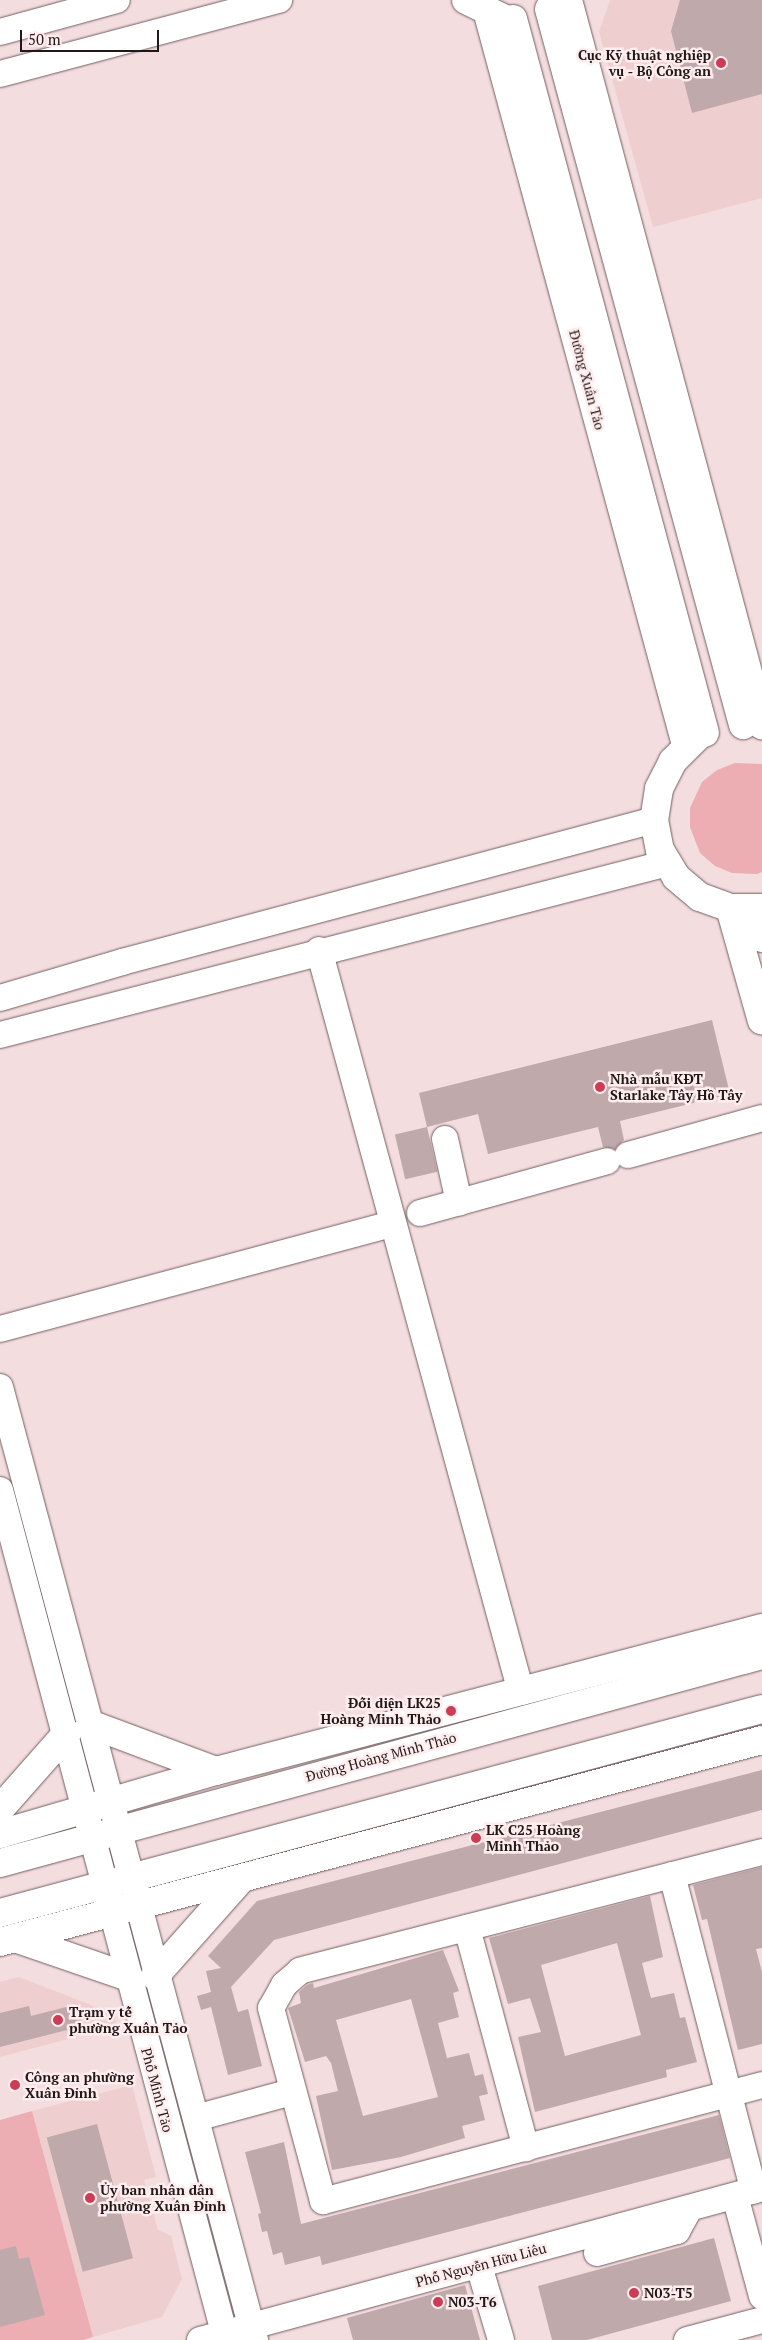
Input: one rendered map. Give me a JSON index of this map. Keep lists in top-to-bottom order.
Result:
{
  "streets": {
    "main road": ["Đường Xuân Tảo", "Đường Hoàng Minh Thảo"],
    "street": ["Phố Minh Tảo", "Phố Nguyễn Hữu Liêu"]
  },
  "crossings": [
    ["Đường Hoàng Minh Thảo", "Phố Minh Tảo"],
    ["Phố Minh Tảo", "Phố Nguyễn Hữu Liêu"]
  ],
  "places": [
    "Cục Kỹ thuật nghiệp vụ - Bộ Công an",
    "Nhà mẫu KĐT Starlake Tây Hồ Tây",
    "Đối diện LK25 Hoàng Minh Thảo",
    "LK C25 Hoàng Minh Thảo",
    "Trạm y tế phường Xuân Tảo",
    "Công an phường Xuân Đỉnh",
    "Ủy ban nhân dân phường Xuân Đỉnh",
    "N03-T5",
    "N03-T6"
  ],
  "scale_bar": "50 m"
}
